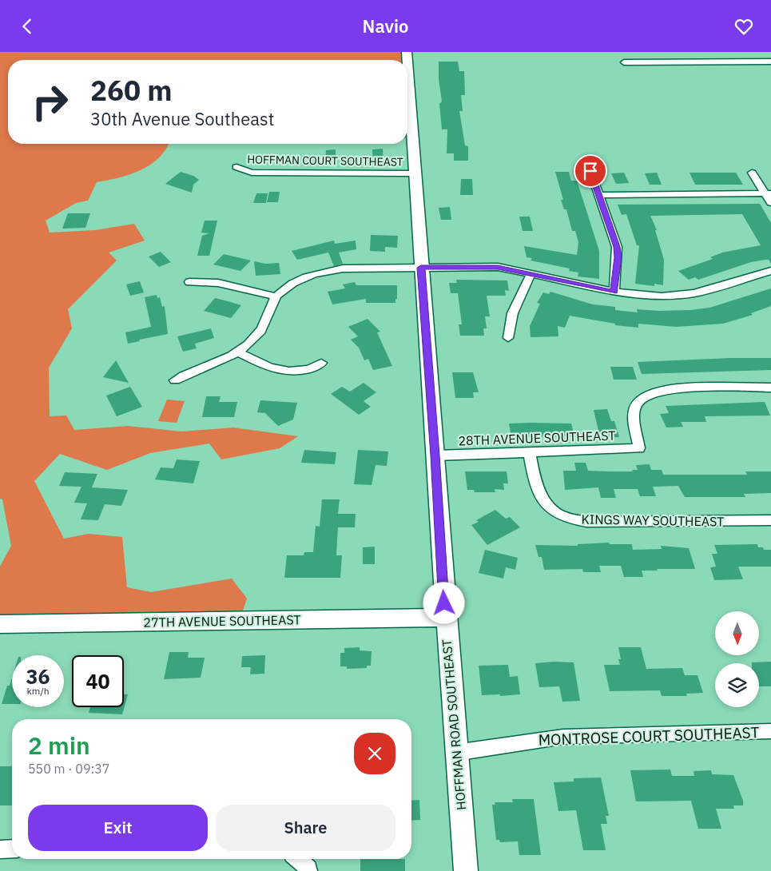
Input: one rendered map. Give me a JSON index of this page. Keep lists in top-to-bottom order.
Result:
{
  "streets": {
    "street": [
      "HOFFMAN COURT SOUTHEAST",
      "28TH AVENUE SOUTHEAST",
      "KINGS WAY SOUTHEAST",
      "27TH AVENUE SOUTHEAST",
      "HOFFMAN ROAD SOUTHEAST",
      "MONTROSE COURT SOUTHEAST"
    ]
  },
  "crossings": [
    ["HOFFMAN COURT SOUTHEAST", "HOFFMAN ROAD SOUTHEAST"],
    ["28TH AVENUE SOUTHEAST", "KINGS WAY SOUTHEAST"],
    ["28TH AVENUE SOUTHEAST", "HOFFMAN ROAD SOUTHEAST"],
    ["27TH AVENUE SOUTHEAST", "HOFFMAN ROAD SOUTHEAST"],
    ["HOFFMAN ROAD SOUTHEAST", "MONTROSE COURT SOUTHEAST"]
  ],
  "north": "bottom",
  "page": {
    "header": "Navio",
    "turn": ["260 m", "30th Avenue Southeast"],
    "speed": "36 km/h",
    "limit": "40",
    "heading": ["2 min", "550 m · 09:37"],
    "buttons": ["Exit", "Share"]
  }
}
